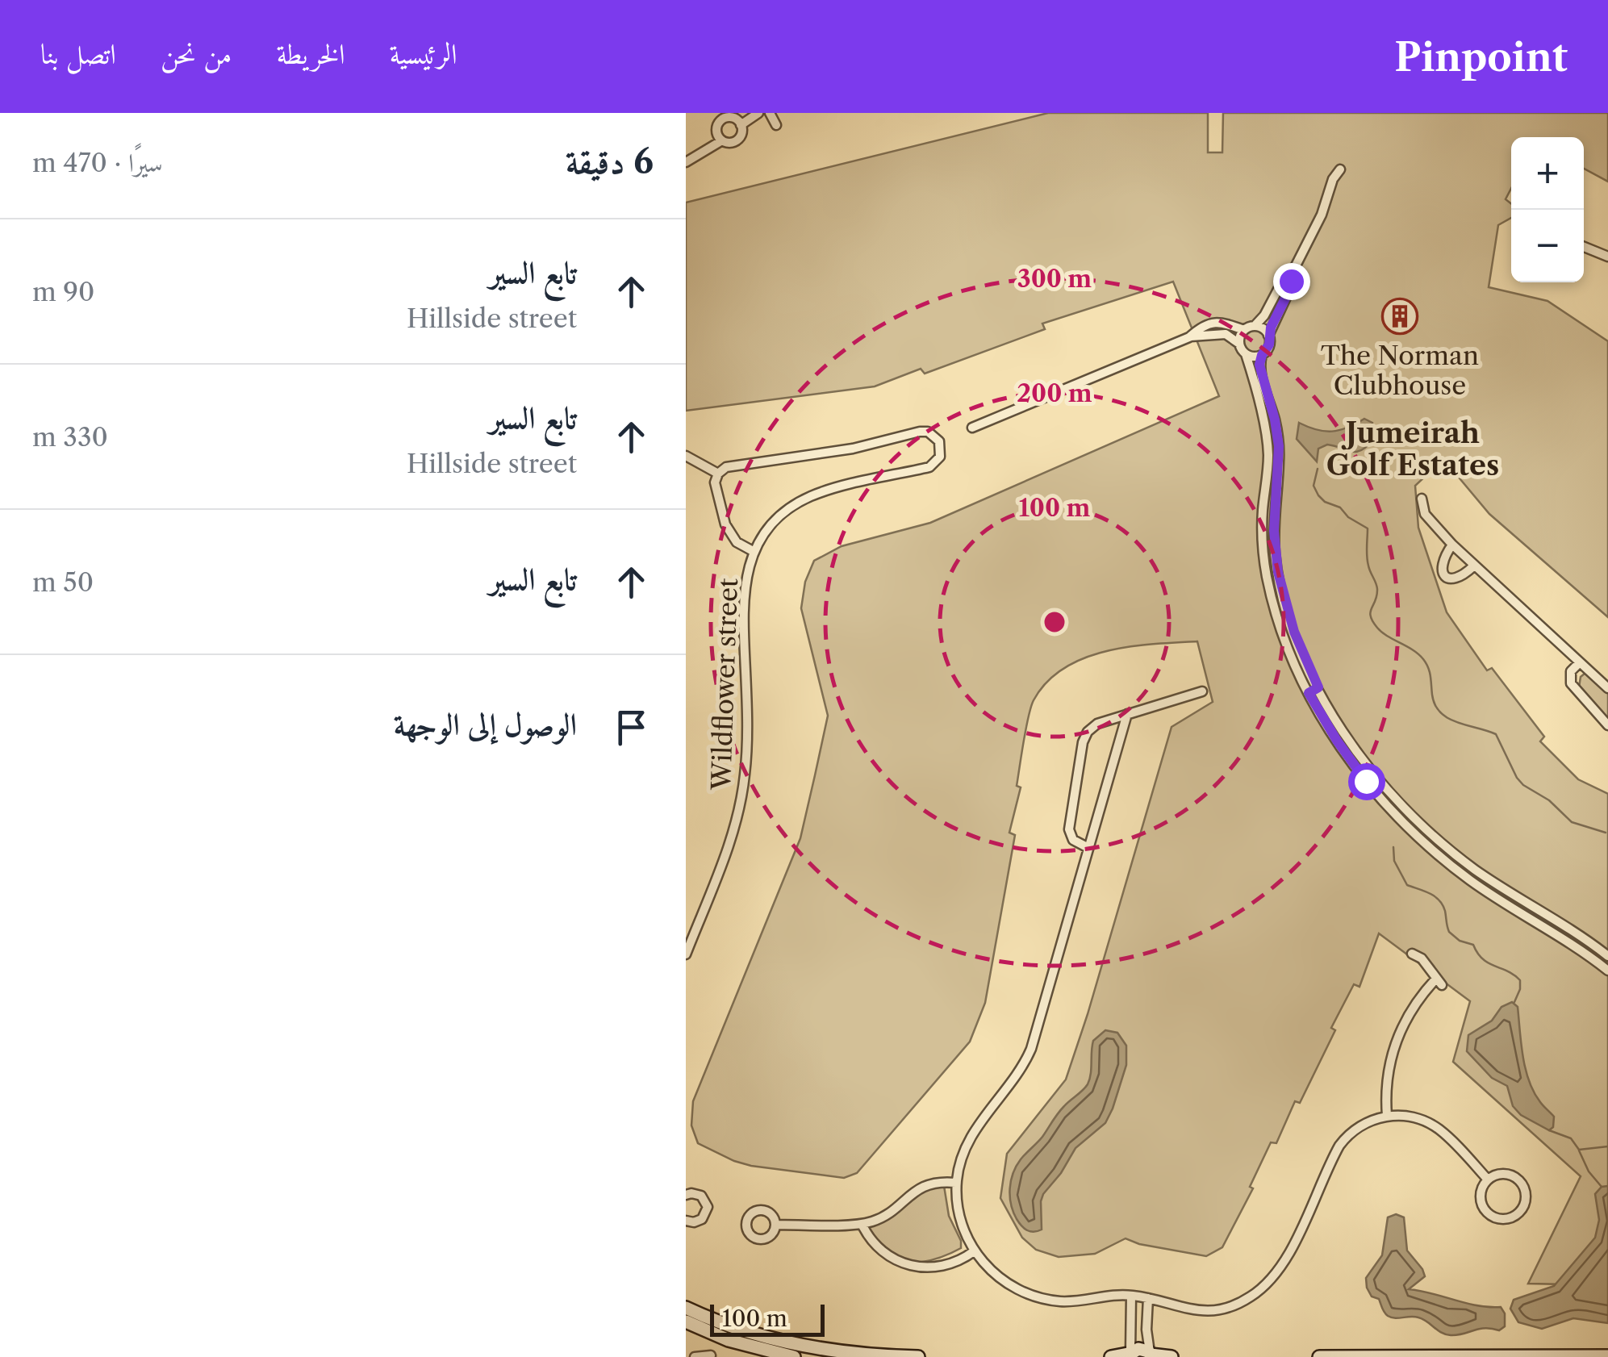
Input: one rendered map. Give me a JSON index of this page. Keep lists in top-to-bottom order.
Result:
{
  "streets": {
    "street": ["Wildflower street"]
  },
  "districts": ["Jumeirah Golf Estates"],
  "places": {
    "building": ["The Norman Clubhouse"]
  },
  "scale_bar": "100 m",
  "page": {
    "header": "Pinpoint",
    "nav": [
      "الرئيسية",
      "الخريطة",
      "من نحن",
      "اتصل بنا"
    ],
    "heading": ["6 دقيقة", "سيرًا · 470 m"],
    "map_buttons": ["+", "−"],
    "list": [
      ["تابع السير", "Hillside street", "90 m"],
      ["تابع السير", "Hillside street", "330 m"],
      ["تابع السير", "50 m"],
      "الوصول إلى الوجهة"
    ],
    "scale": "100 m"
  },
  "rings": ["300 m", "200 m", "100 m"]
}
